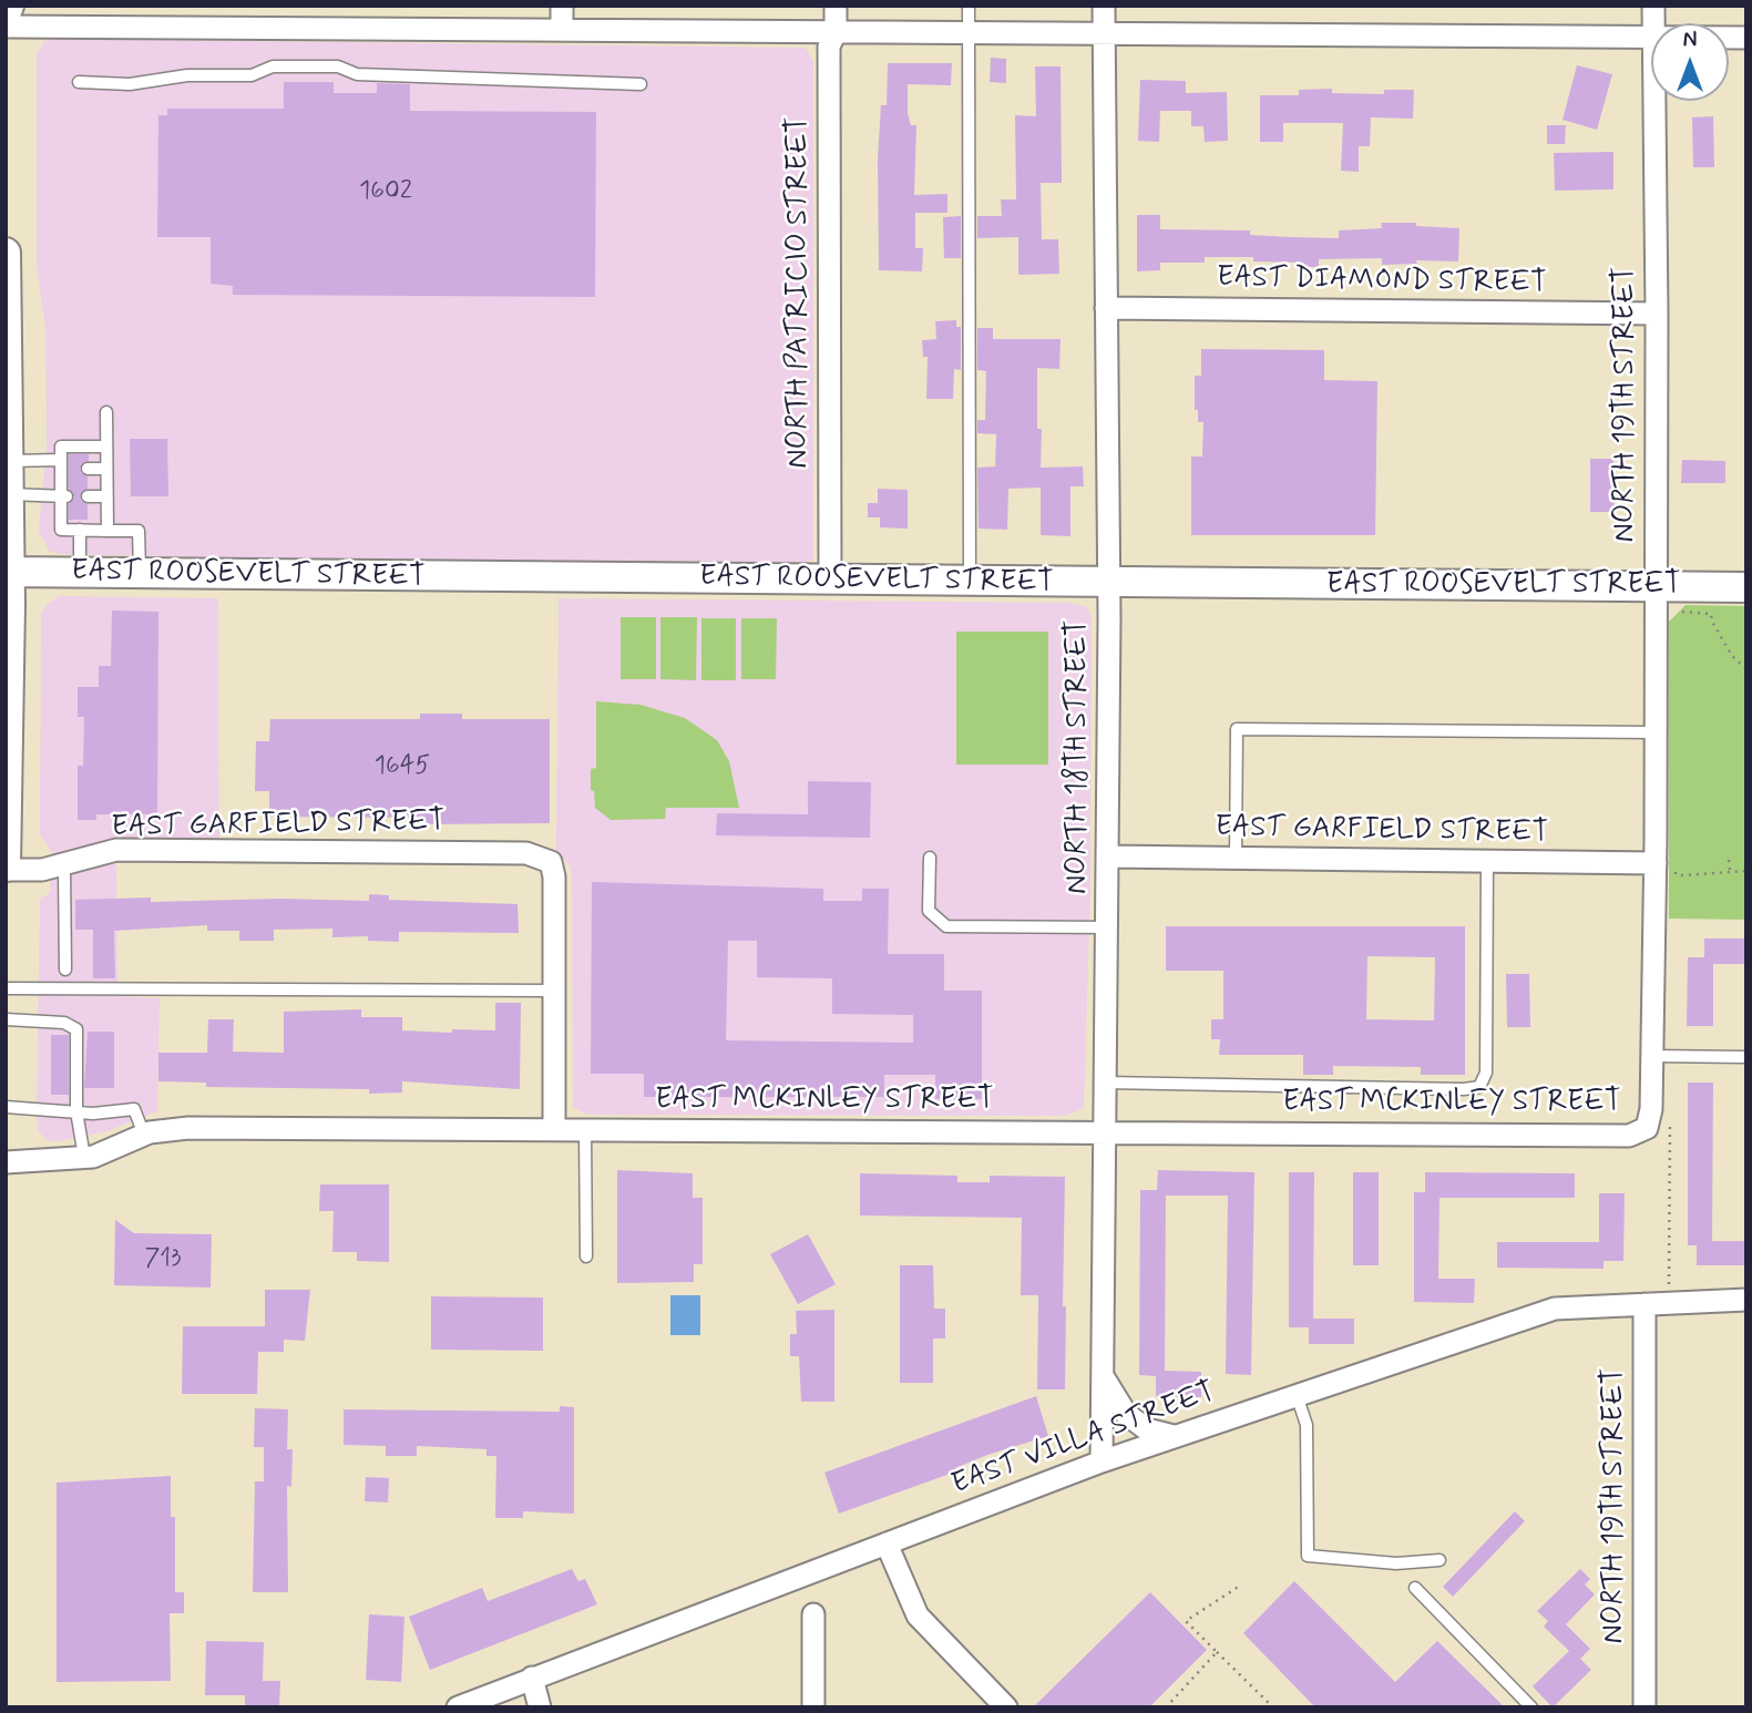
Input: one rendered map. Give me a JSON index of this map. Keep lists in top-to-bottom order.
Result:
{
  "streets": {
    "street": [
      "EAST DIAMOND STREET",
      "NORTH PATRICIO STREET",
      "NORTH 19TH STREET",
      "EAST ROOSEVELT STREET",
      "NORTH 18TH STREET",
      "EAST GARFIELD STREET",
      "EAST MCKINLEY STREET",
      "EAST VILLA STREET"
    ]
  },
  "crossings": [
    ["EAST DIAMOND STREET", "NORTH 19TH STREET"],
    ["EAST DIAMOND STREET", "NORTH 18TH STREET"],
    ["NORTH PATRICIO STREET", "EAST ROOSEVELT STREET"],
    ["NORTH 19TH STREET", "EAST ROOSEVELT STREET"],
    ["NORTH 19TH STREET", "EAST GARFIELD STREET"],
    ["NORTH 19TH STREET", "EAST MCKINLEY STREET"],
    ["NORTH 19TH STREET", "EAST VILLA STREET"],
    ["EAST ROOSEVELT STREET", "NORTH 18TH STREET"],
    ["NORTH 18TH STREET", "EAST GARFIELD STREET"],
    ["NORTH 18TH STREET", "EAST MCKINLEY STREET"],
    ["NORTH 18TH STREET", "EAST VILLA STREET"]
  ],
  "house_numbers": ["1602", "1645", "713"],
  "north": "top"
}
